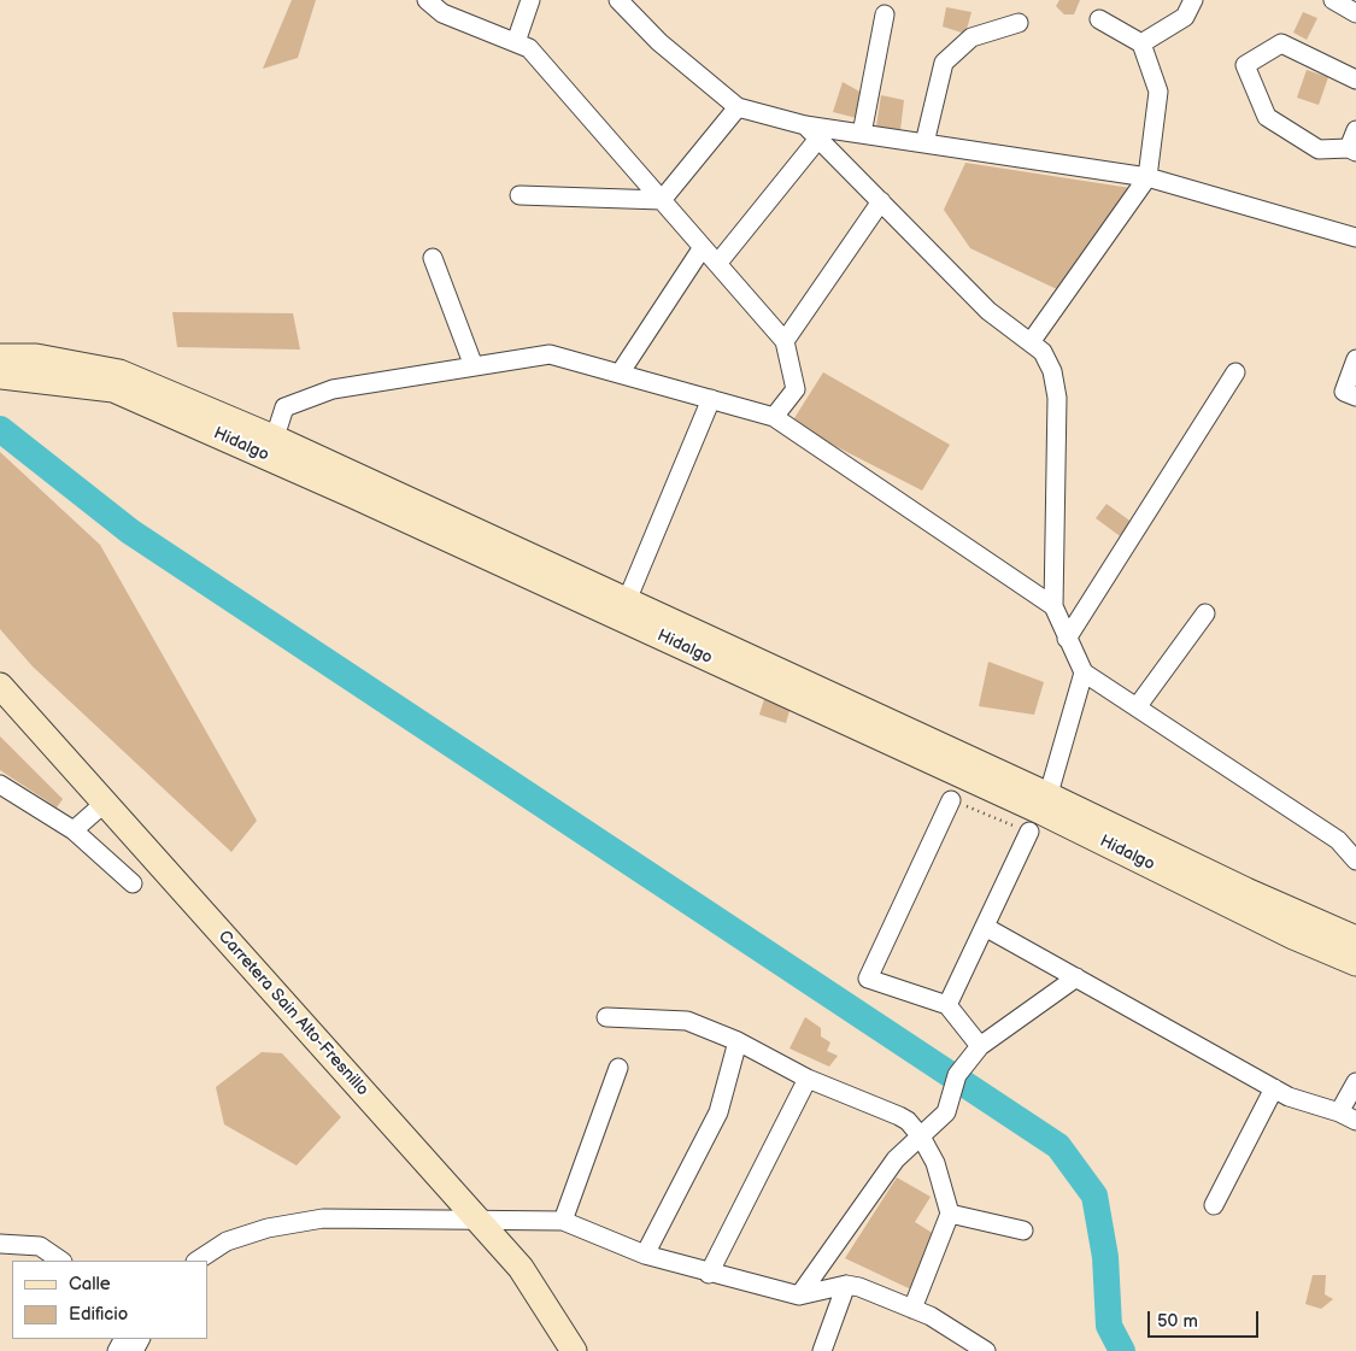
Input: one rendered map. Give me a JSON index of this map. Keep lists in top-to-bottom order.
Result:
{
  "streets": {
    "main road": ["Hidalgo"]
  },
  "legend": ["Calle", "Edificio"],
  "scale_bar": "50 m"
}
